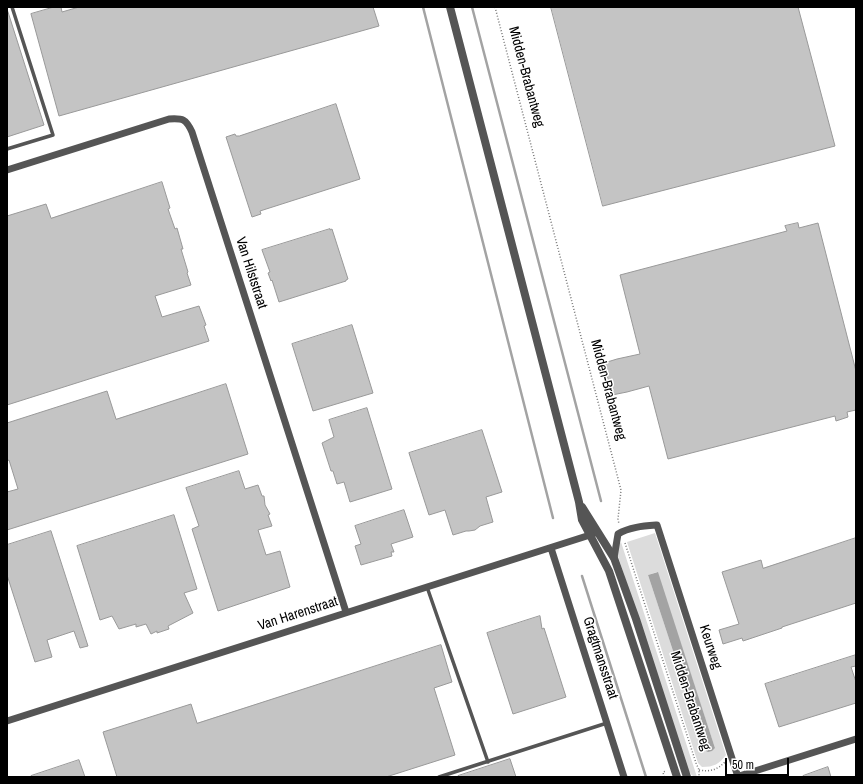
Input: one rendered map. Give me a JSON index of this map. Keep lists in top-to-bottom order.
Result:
{
  "streets": {
    "street": [
      "Midden-Brabantweg",
      "Van Hilststraat",
      "Van Harenstraat",
      "Keurweg",
      "Gragtmansstraat"
    ]
  },
  "crossings": [
    ["Midden-Brabantweg", "Van Harenstraat"],
    ["Midden-Brabantweg", "Keurweg"],
    ["Van Hilststraat", "Van Harenstraat"],
    ["Van Harenstraat", "Gragtmansstraat"]
  ],
  "scale_bar": "50 m"
}
